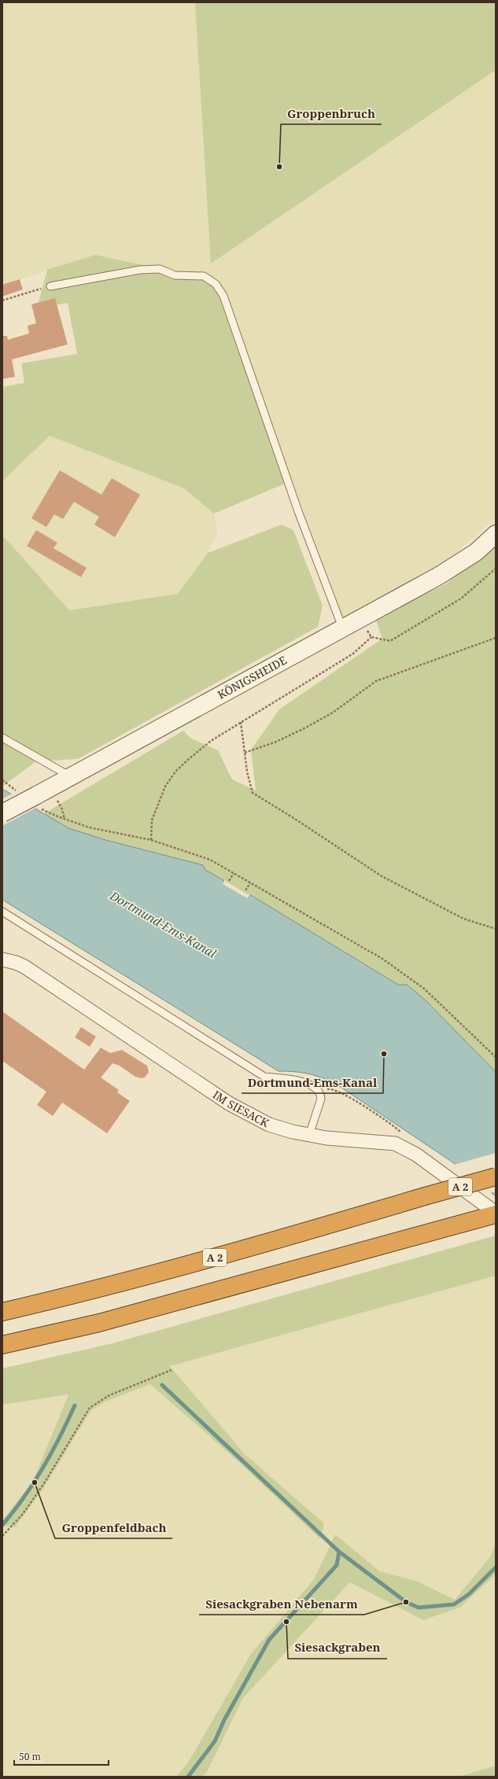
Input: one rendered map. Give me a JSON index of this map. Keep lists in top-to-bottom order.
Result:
{
  "streets": {
    "highway": ["A 2"],
    "main road": ["KÖNIGSHEIDE"],
    "street": ["IM SIESACK"]
  },
  "water": ["Dortmund-Ems-Kanal"],
  "places": [
    "Groppenbruch",
    "Dortmund-Ems-Kanal",
    "Groppenfeldbach",
    "Siesackgraben Nebenarm",
    "Siesackgraben"
  ],
  "scale_bar": "50 m"
}
